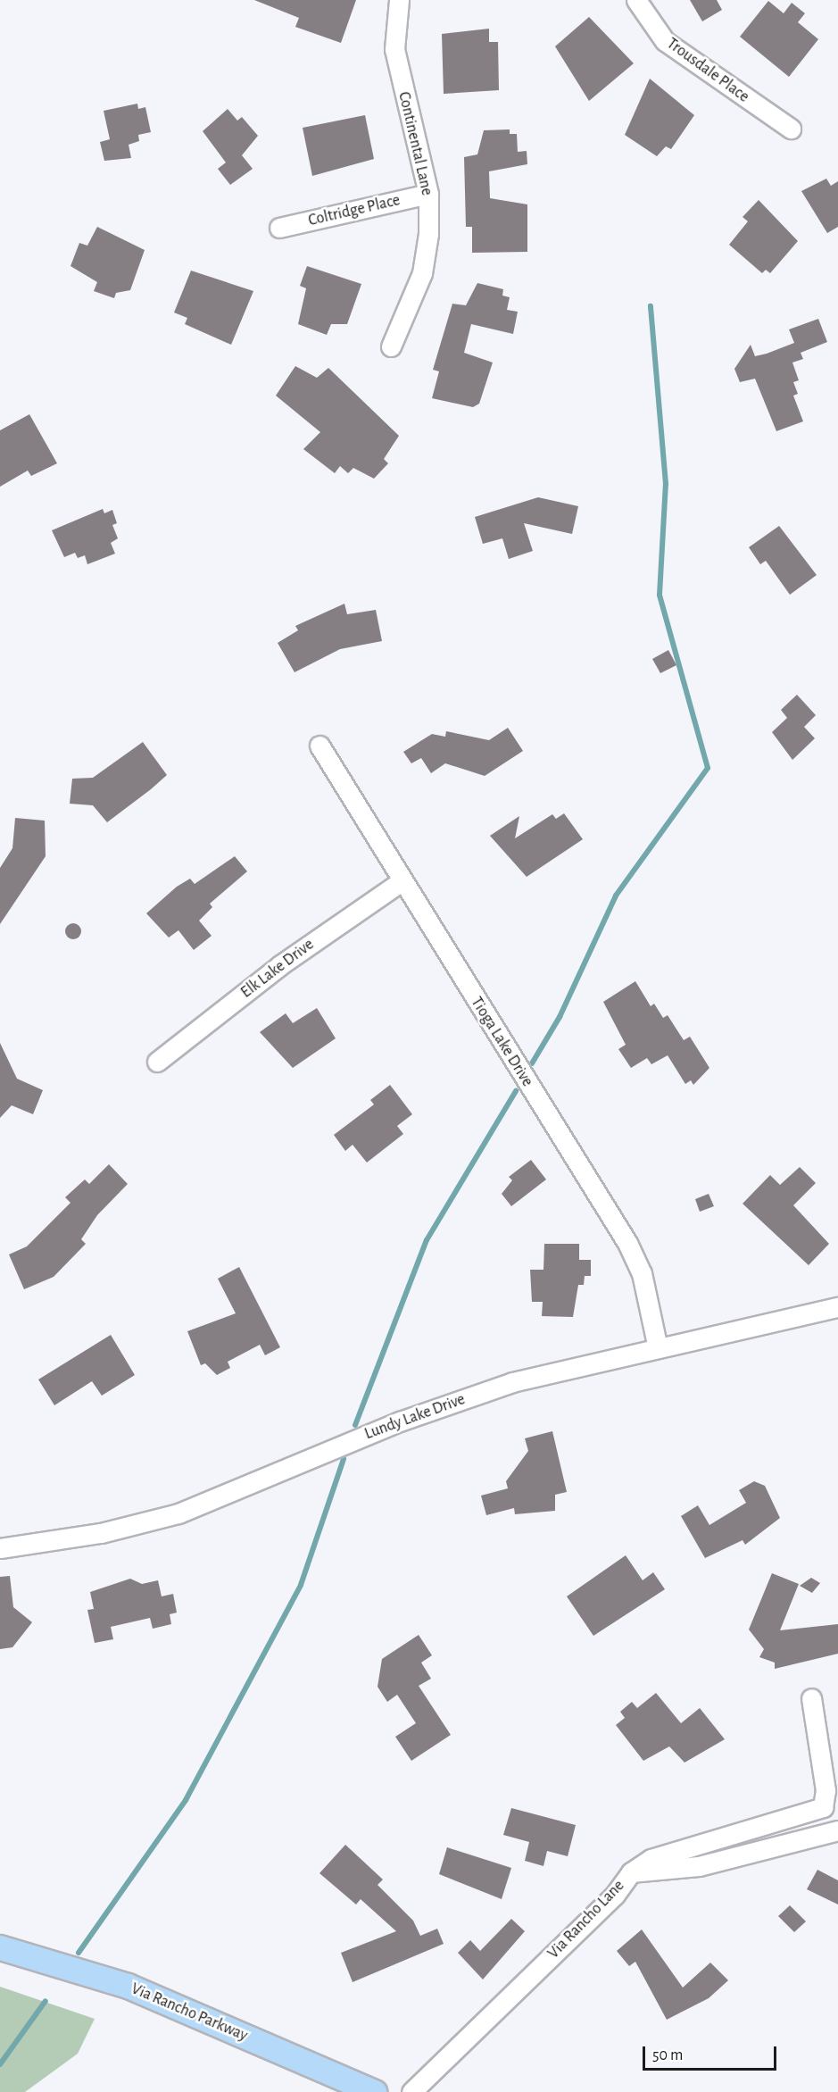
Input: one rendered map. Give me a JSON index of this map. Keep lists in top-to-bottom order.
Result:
{
  "streets": {
    "main road": ["Via Rancho Parkway"],
    "street": [
      "Trousdale Place",
      "Continental Lane",
      "Coltridge Place",
      "Elk Lake Drive",
      "Tioga Lake Drive",
      "Lundy Lake Drive",
      "Via Rancho Lane"
    ]
  },
  "crossings": [
    ["Continental Lane", "Coltridge Place"],
    ["Elk Lake Drive", "Tioga Lake Drive"],
    ["Tioga Lake Drive", "Lundy Lake Drive"]
  ],
  "scale_bar": "50 m"
}
